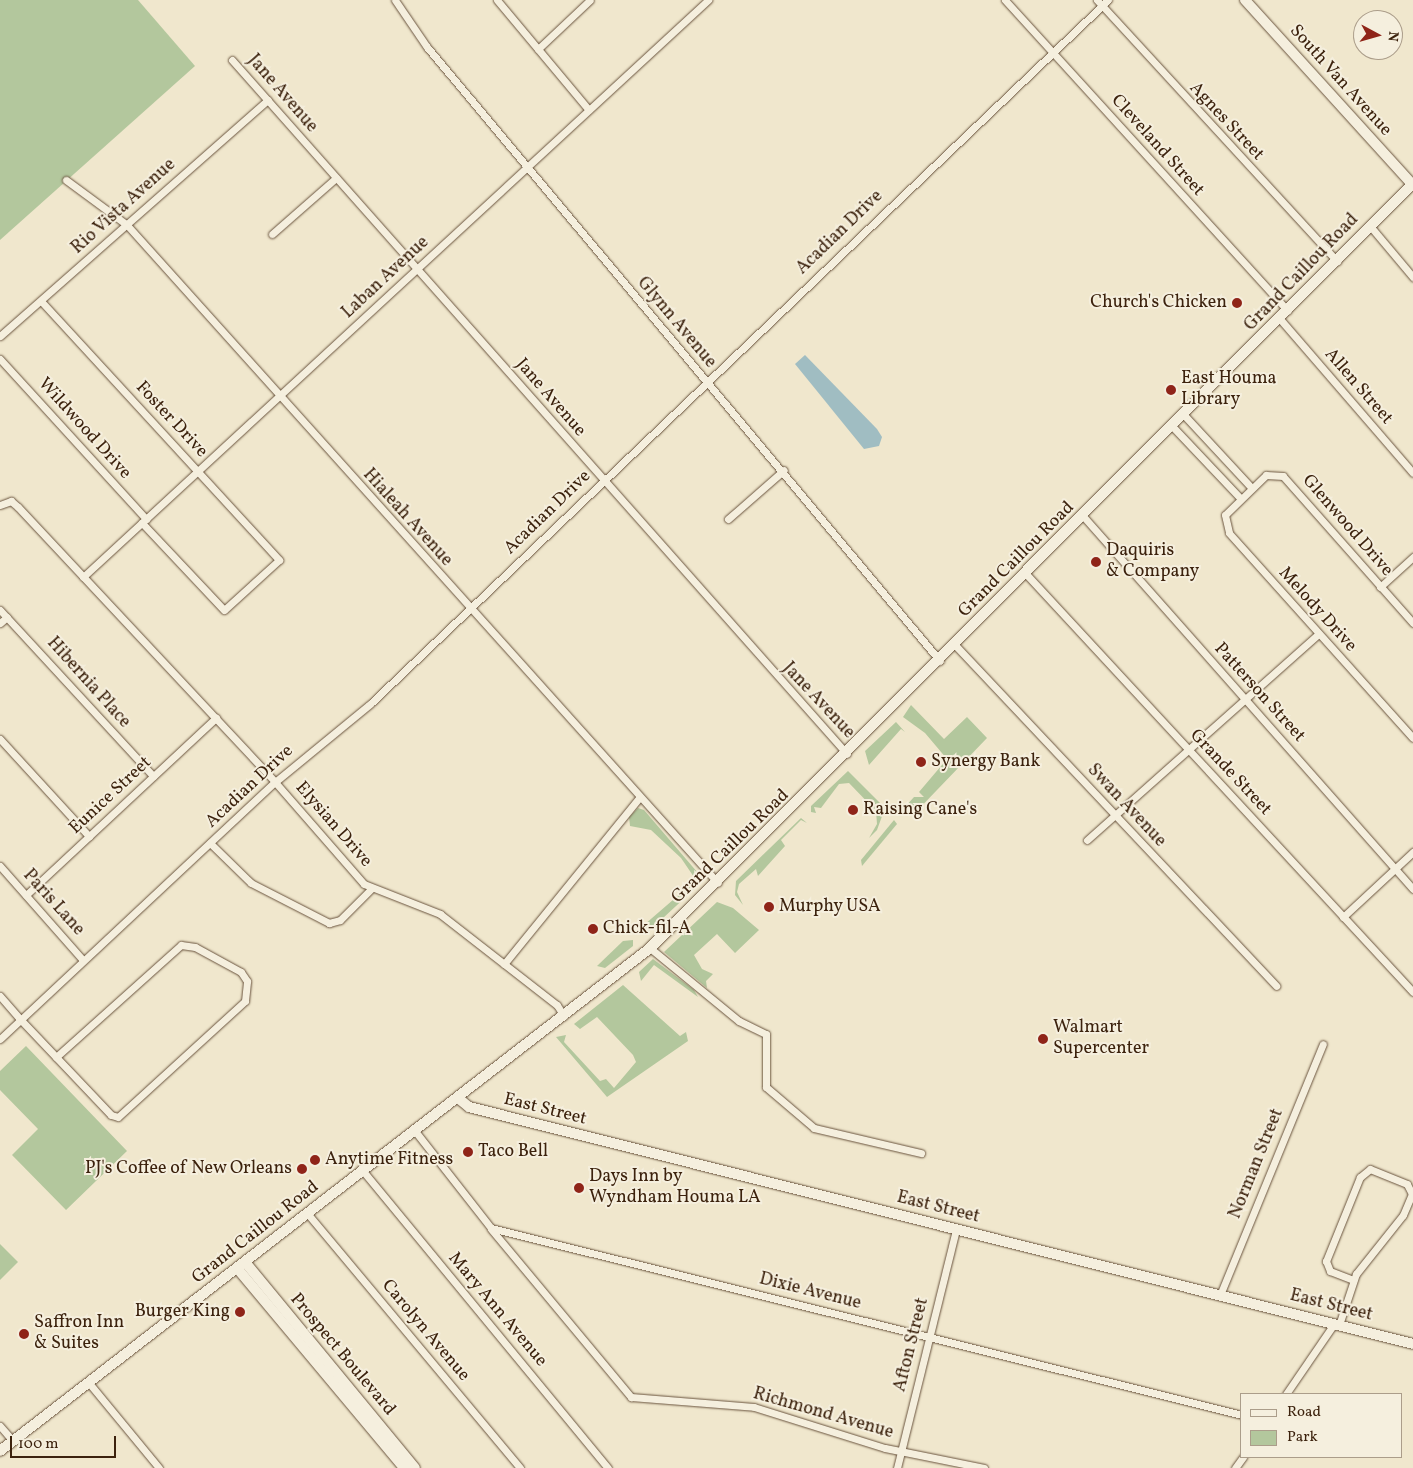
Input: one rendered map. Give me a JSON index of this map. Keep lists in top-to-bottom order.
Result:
{
  "streets": {
    "main road": [
      "South Van Avenue",
      "Grand Caillou Road",
      "East Street",
      "Prospect Boulevard"
    ],
    "street": [
      "Jane Avenue",
      "Agnes Street",
      "Cleveland Street",
      "Rio Vista Avenue",
      "Acadian Drive",
      "Laban Avenue",
      "Glynn Avenue",
      "Allen Street",
      "Foster Drive",
      "Wildwood Drive",
      "Hialeah Avenue",
      "Glenwood Drive",
      "Melody Drive",
      "Hibernia Place",
      "Patterson Street",
      "Grande Street",
      "Eunice Street",
      "Swan Avenue",
      "Elysian Drive",
      "Paris Lane",
      "Norman Street",
      "Dixie Avenue",
      "Mary Ann Avenue",
      "Carolyn Avenue",
      "Afton Street",
      "Richmond Avenue"
    ]
  },
  "crossings": [
    ["South Van Avenue", "Grand Caillou Road"],
    ["Jane Avenue", "Rio Vista Avenue"],
    ["Jane Avenue", "Acadian Drive"],
    ["Jane Avenue", "Grand Caillou Road"],
    ["Jane Avenue", "Laban Avenue"],
    ["Agnes Street", "Acadian Drive"],
    ["Agnes Street", "Grand Caillou Road"],
    ["Cleveland Street", "Acadian Drive"],
    ["Cleveland Street", "Grand Caillou Road"],
    ["Rio Vista Avenue", "Foster Drive"],
    ["Rio Vista Avenue", "Hialeah Avenue"],
    ["Acadian Drive", "Glynn Avenue"],
    ["Acadian Drive", "Hialeah Avenue"],
    ["Acadian Drive", "Elysian Drive"],
    ["Acadian Drive", "Paris Lane"],
    ["Grand Caillou Road", "Glynn Avenue"],
    ["Grand Caillou Road", "Allen Street"],
    ["Grand Caillou Road", "Hialeah Avenue"],
    ["Grand Caillou Road", "Patterson Street"],
    ["Grand Caillou Road", "Grande Street"],
    ["Grand Caillou Road", "Swan Avenue"],
    ["Grand Caillou Road", "Elysian Drive"],
    ["Grand Caillou Road", "East Street"],
    ["Grand Caillou Road", "Mary Ann Avenue"],
    ["Grand Caillou Road", "Carolyn Avenue"],
    ["Grand Caillou Road", "Prospect Boulevard"],
    ["Laban Avenue", "Glynn Avenue"],
    ["Laban Avenue", "Foster Drive"],
    ["Laban Avenue", "Wildwood Drive"],
    ["Laban Avenue", "Hialeah Avenue"],
    ["Laban Avenue", "Elysian Drive"],
    ["Foster Drive", "Wildwood Drive"],
    ["Glenwood Drive", "Melody Drive"],
    ["Hibernia Place", "Eunice Street"],
    ["Eunice Street", "Elysian Drive"],
    ["Eunice Street", "Paris Lane"],
    ["East Street", "Norman Street"],
    ["East Street", "Afton Street"],
    ["Dixie Avenue", "Afton Street"],
    ["Dixie Avenue", "Richmond Avenue"],
    ["Afton Street", "Richmond Avenue"]
  ],
  "places": [
    "Church's Chicken",
    "East Houma Library",
    "Daquiris & Company",
    "Synergy Bank",
    "Raising Cane's",
    "Murphy USA",
    "Chick-fil-A",
    "Walmart Supercenter",
    "Taco Bell",
    "Anytime Fitness",
    "PJ's Coffee of New Orleans",
    "Days Inn by Wyndham Houma LA",
    "Burger King",
    "Saffron Inn & Suites"
  ],
  "legend": ["Road", "Park"],
  "scale_bar": "100 m",
  "north": "right"
}
